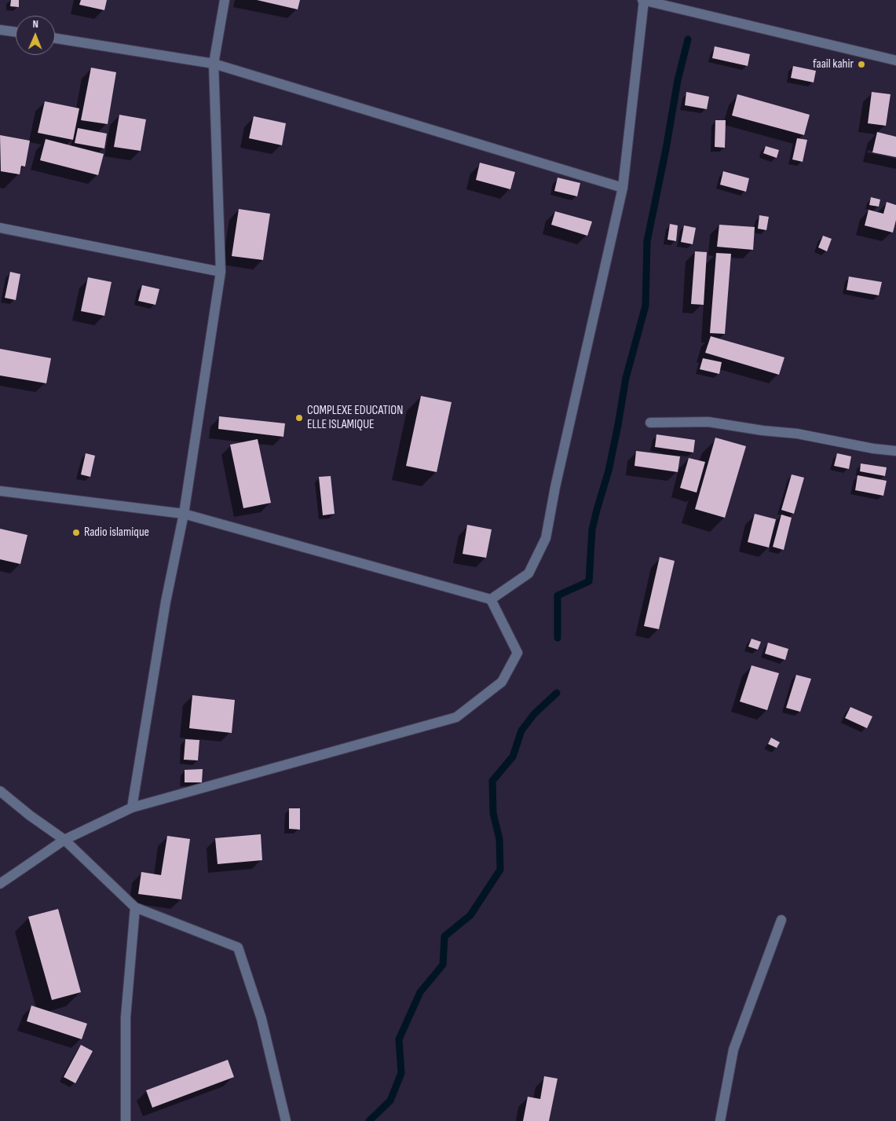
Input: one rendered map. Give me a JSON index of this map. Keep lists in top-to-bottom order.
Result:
{
  "places": ["faail kahir", "COMPLEXE EDUCATION ELLE ISLAMIQUE", "Radio islamique"],
  "north": "top"
}
